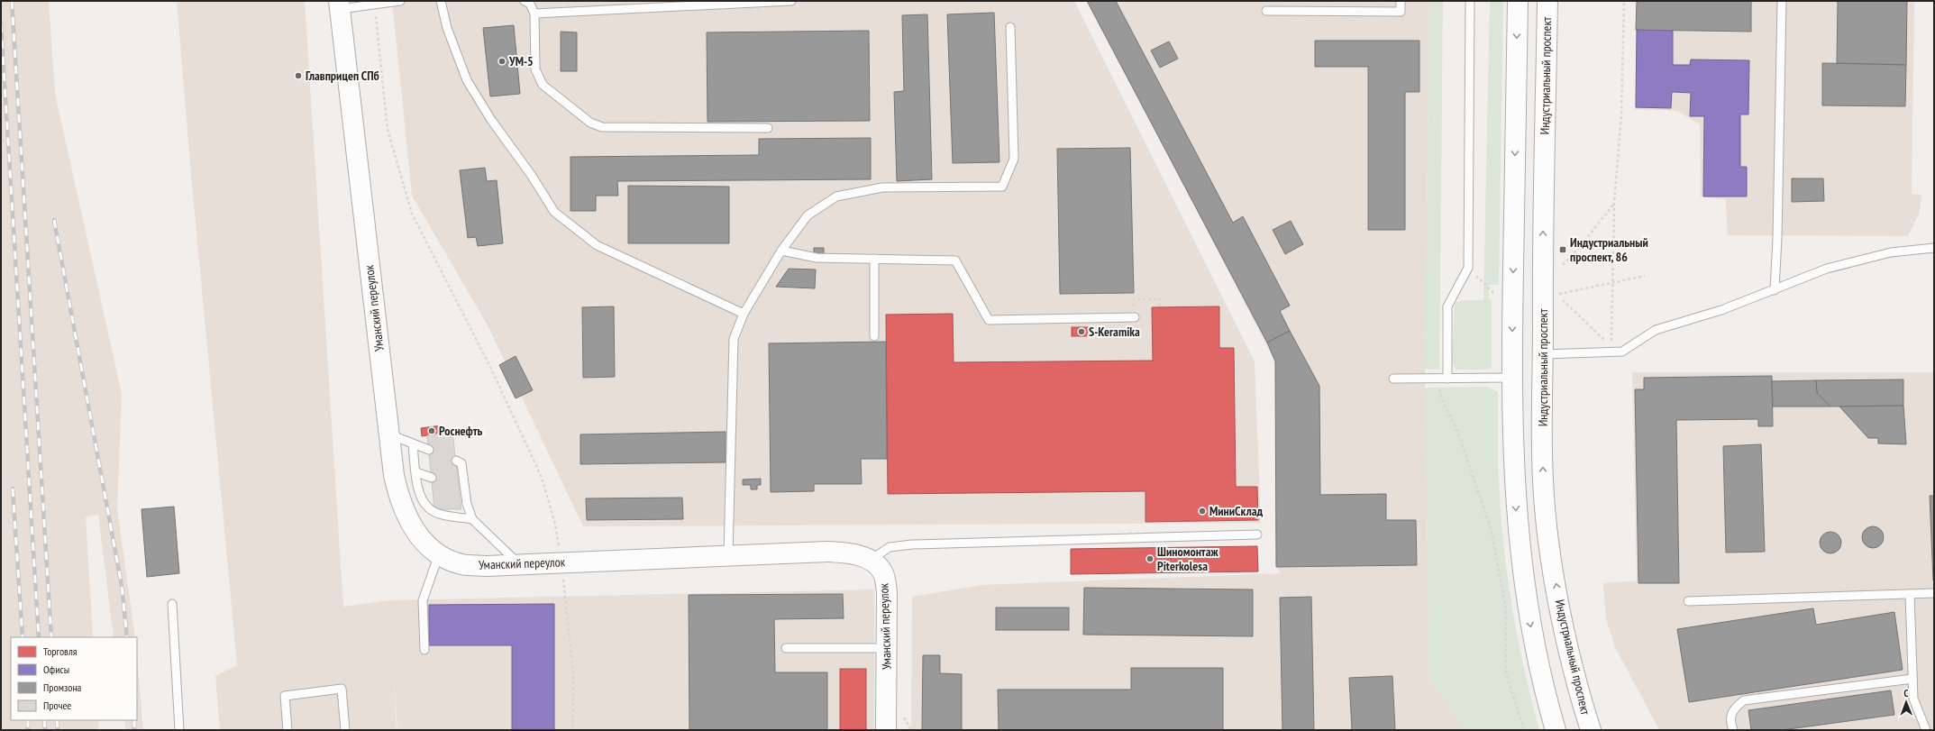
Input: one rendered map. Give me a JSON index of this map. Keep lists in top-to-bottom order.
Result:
{
  "streets": {
    "main road": ["Индустриальный проспект", "Уманский переулок"]
  },
  "places": {
    "other": [
      "УМ-5",
      "Главприцеп СПб",
      "S-Keramika",
      "Роснефть",
      "МиниСклад",
      "Шиномонтаж Piterkolesa"
    ],
    "transit": ["Индустриальный проспект, 86"]
  },
  "legend": [
    "Торговля",
    "Офисы",
    "Промзона",
    "Прочее"
  ],
  "north": "top"
}
